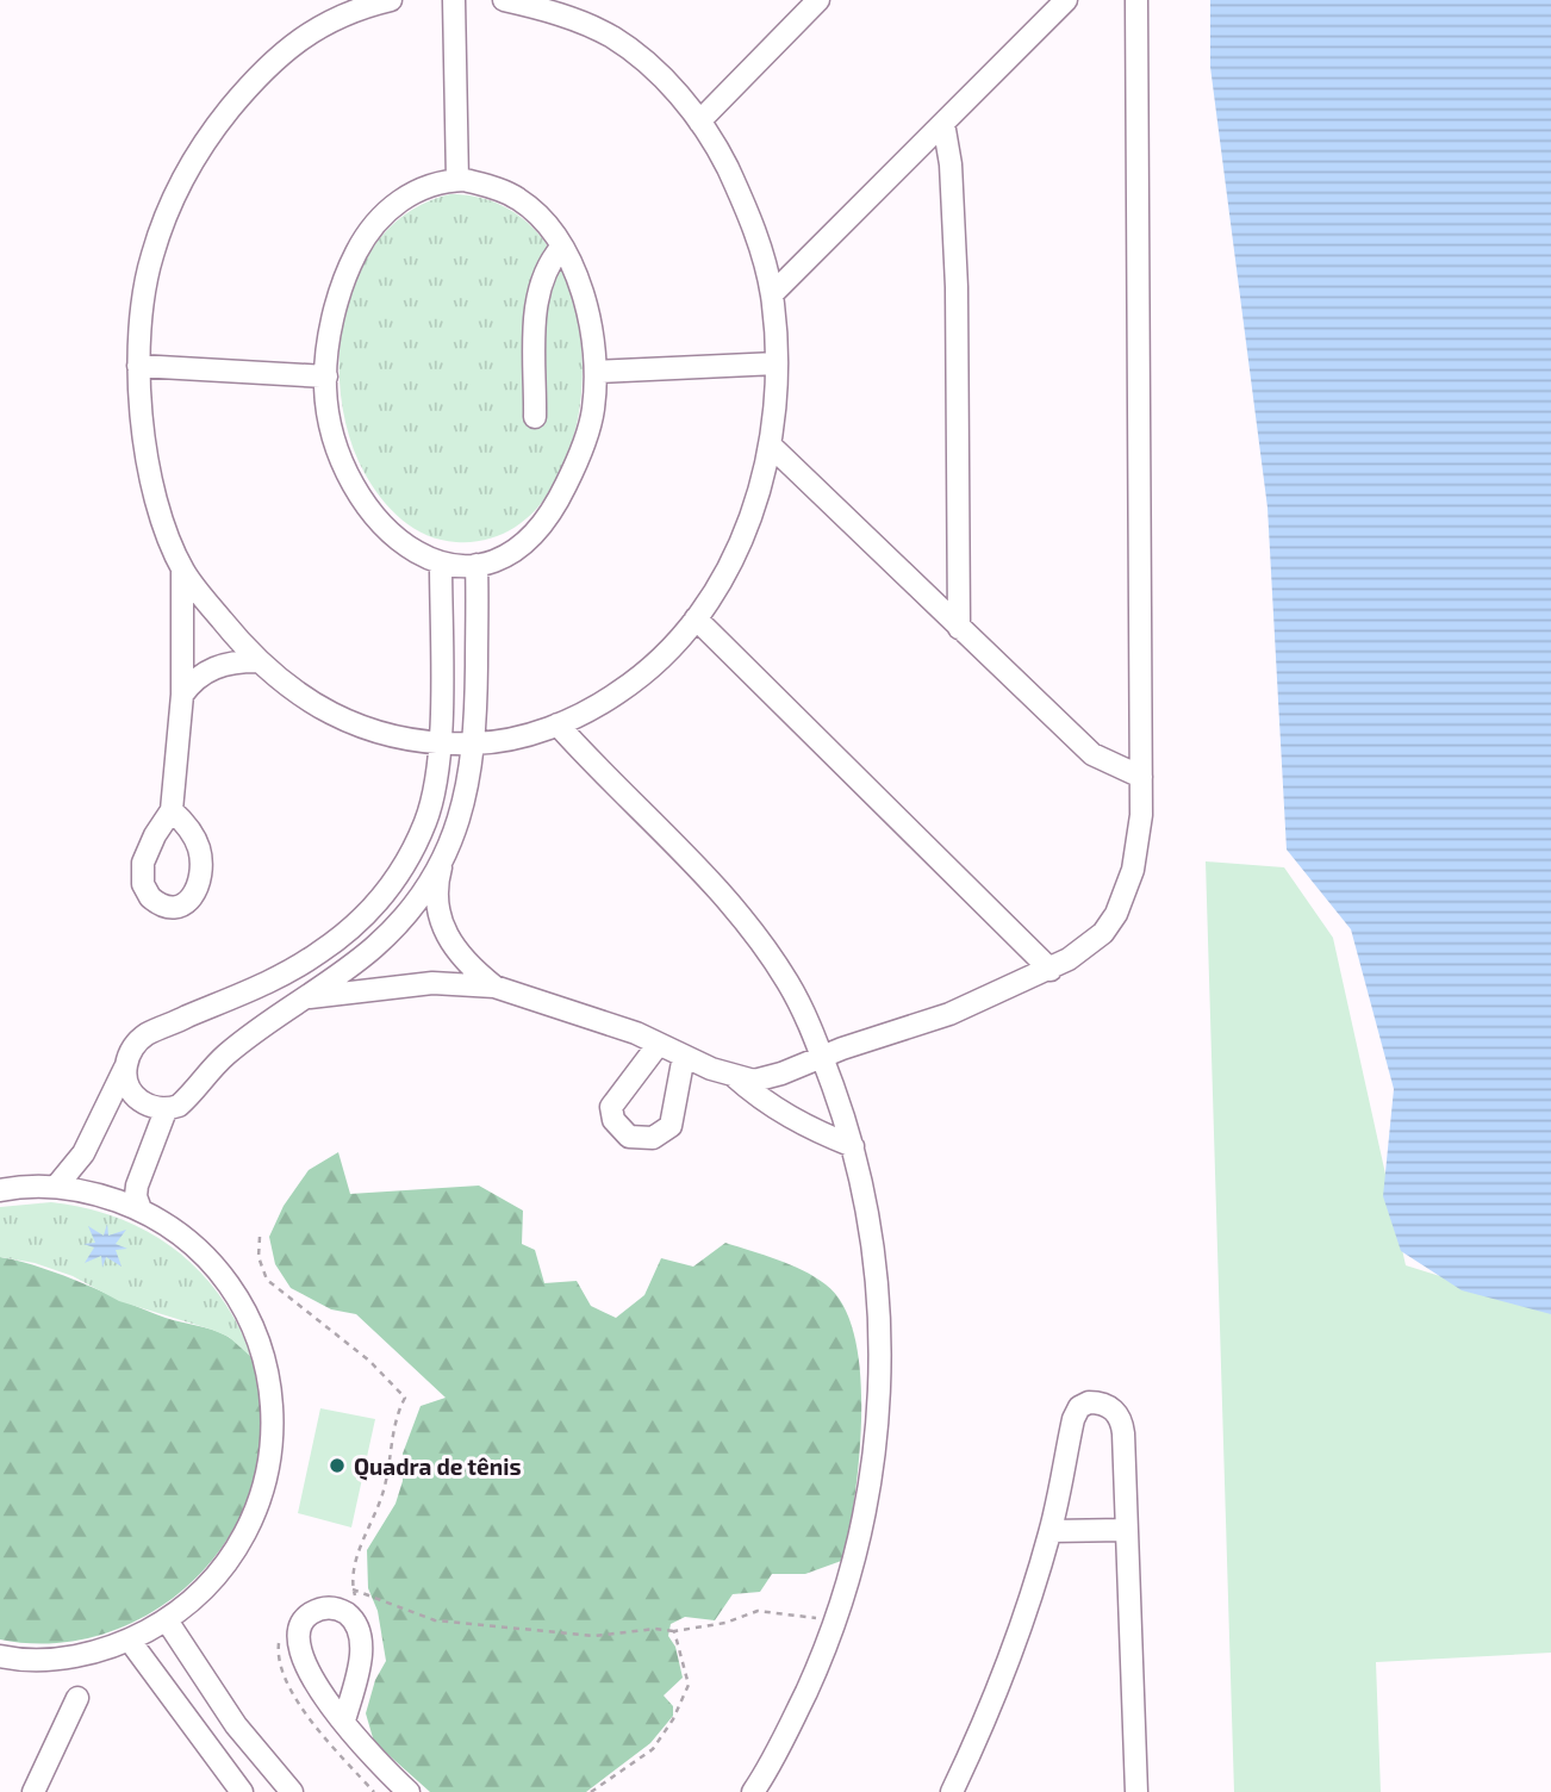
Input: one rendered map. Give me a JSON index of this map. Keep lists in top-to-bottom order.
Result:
{
  "places": ["Quadra de tênis"]
}
